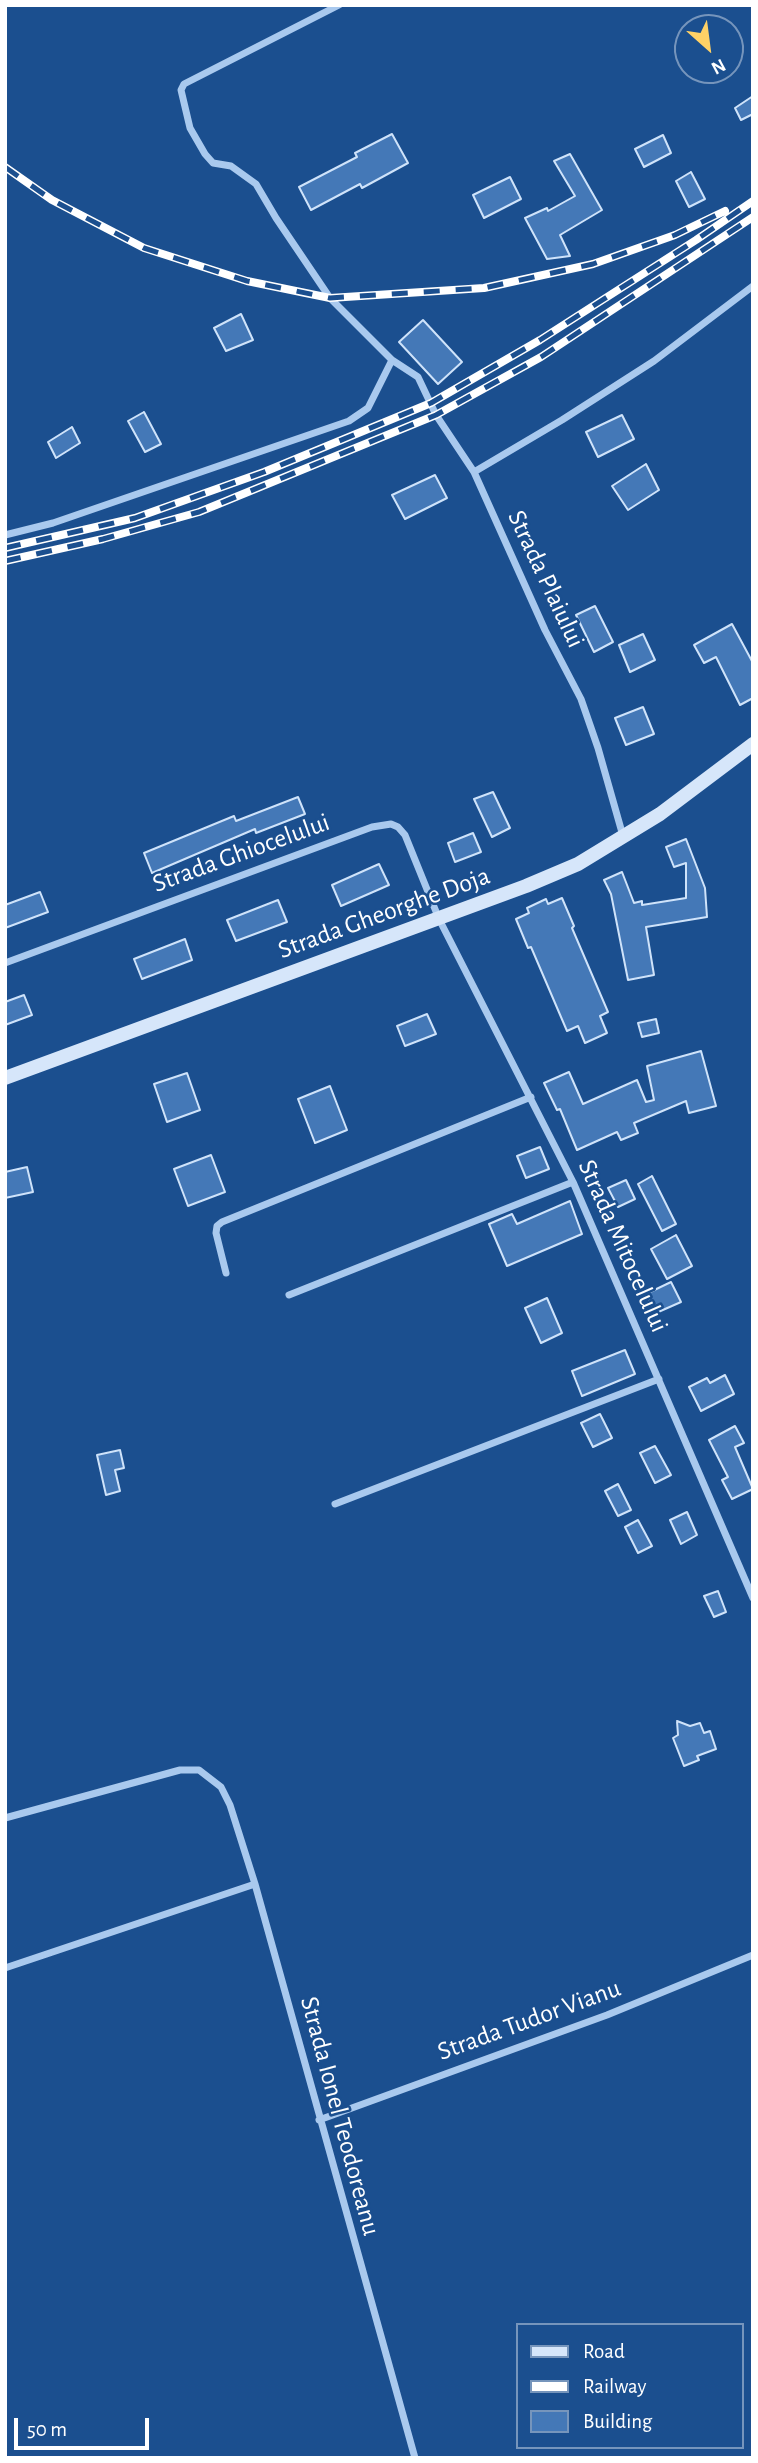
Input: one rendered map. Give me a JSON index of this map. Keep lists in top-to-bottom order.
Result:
{
  "streets": {
    "main road": ["Strada Gheorghe Doja"],
    "street": [
      "Strada Plaiului",
      "Strada Ghiocelului",
      "Strada Mitocelului",
      "Strada Tudor Vianu",
      "Strada Ionel Teodoreanu"
    ]
  },
  "crossings": [
    ["Strada Plaiului", "Strada Gheorghe Doja"],
    ["Strada Ghiocelului", "Strada Gheorghe Doja"],
    ["Strada Ghiocelului", "Strada Mitocelului"],
    ["Strada Gheorghe Doja", "Strada Mitocelului"],
    ["Strada Tudor Vianu", "Strada Ionel Teodoreanu"]
  ],
  "legend": ["Road", "Railway", "Building"],
  "scale_bar": "50 m",
  "north": "bottom right"
}
